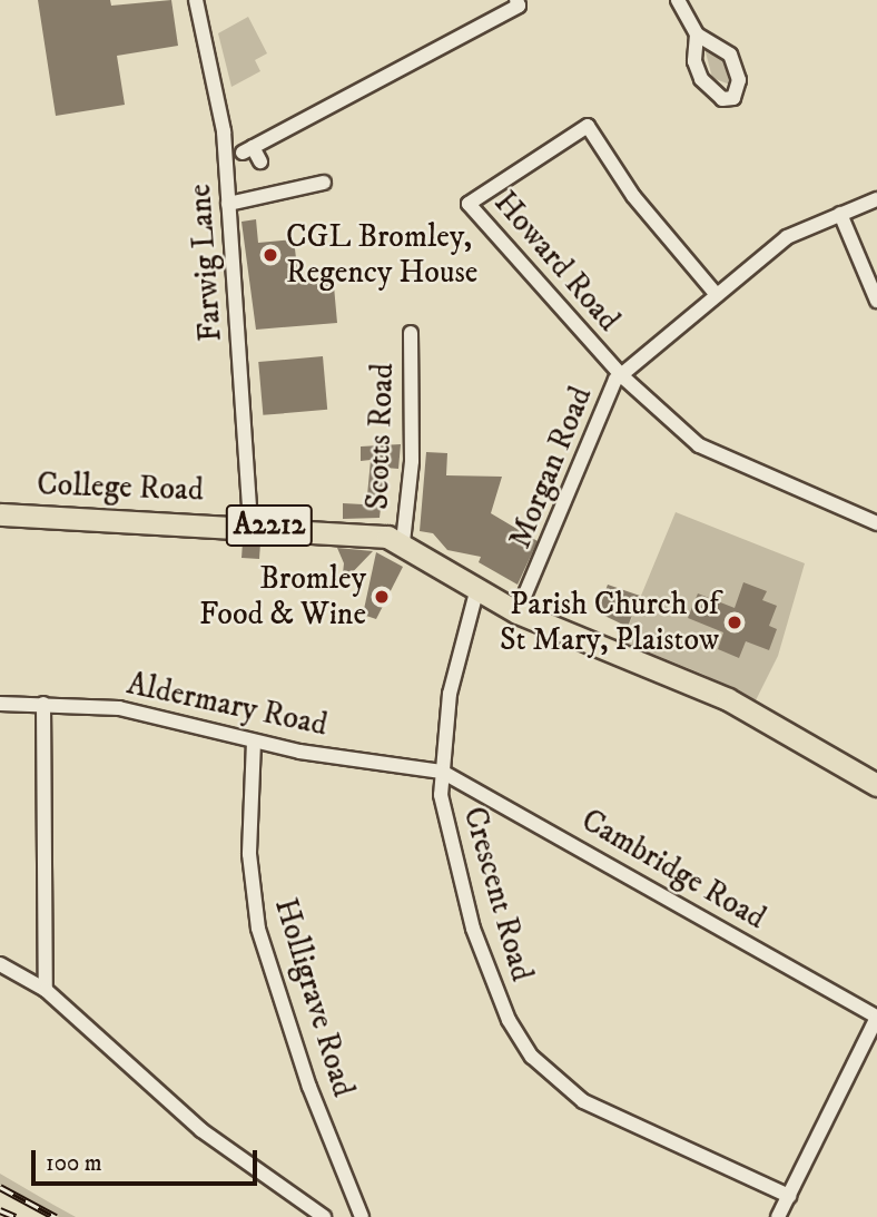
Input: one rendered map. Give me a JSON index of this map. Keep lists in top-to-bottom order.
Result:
{
  "streets": {
    "main road": ["College Road", "A2212"],
    "street": [
      "Howard Road",
      "Farwig Lane",
      "Scotts Road",
      "Morgan Road",
      "Aldermary Road",
      "Cambridge Road",
      "Crescent Road",
      "Holligrave Road"
    ]
  },
  "crossings": [
    ["Howard Road", "Morgan Road"],
    ["Farwig Lane", "College Road"],
    ["Scotts Road", "College Road"],
    ["Morgan Road", "College Road"],
    ["College Road", "Crescent Road"],
    ["Aldermary Road", "Cambridge Road"],
    ["Aldermary Road", "Crescent Road"],
    ["Aldermary Road", "Holligrave Road"],
    ["Cambridge Road", "Crescent Road"]
  ],
  "places": ["CGL Bromley, Regency House", "Bromley Food & Wine", "Parish Church of St Mary, Plaistow"],
  "scale_bar": "100 m"
}
